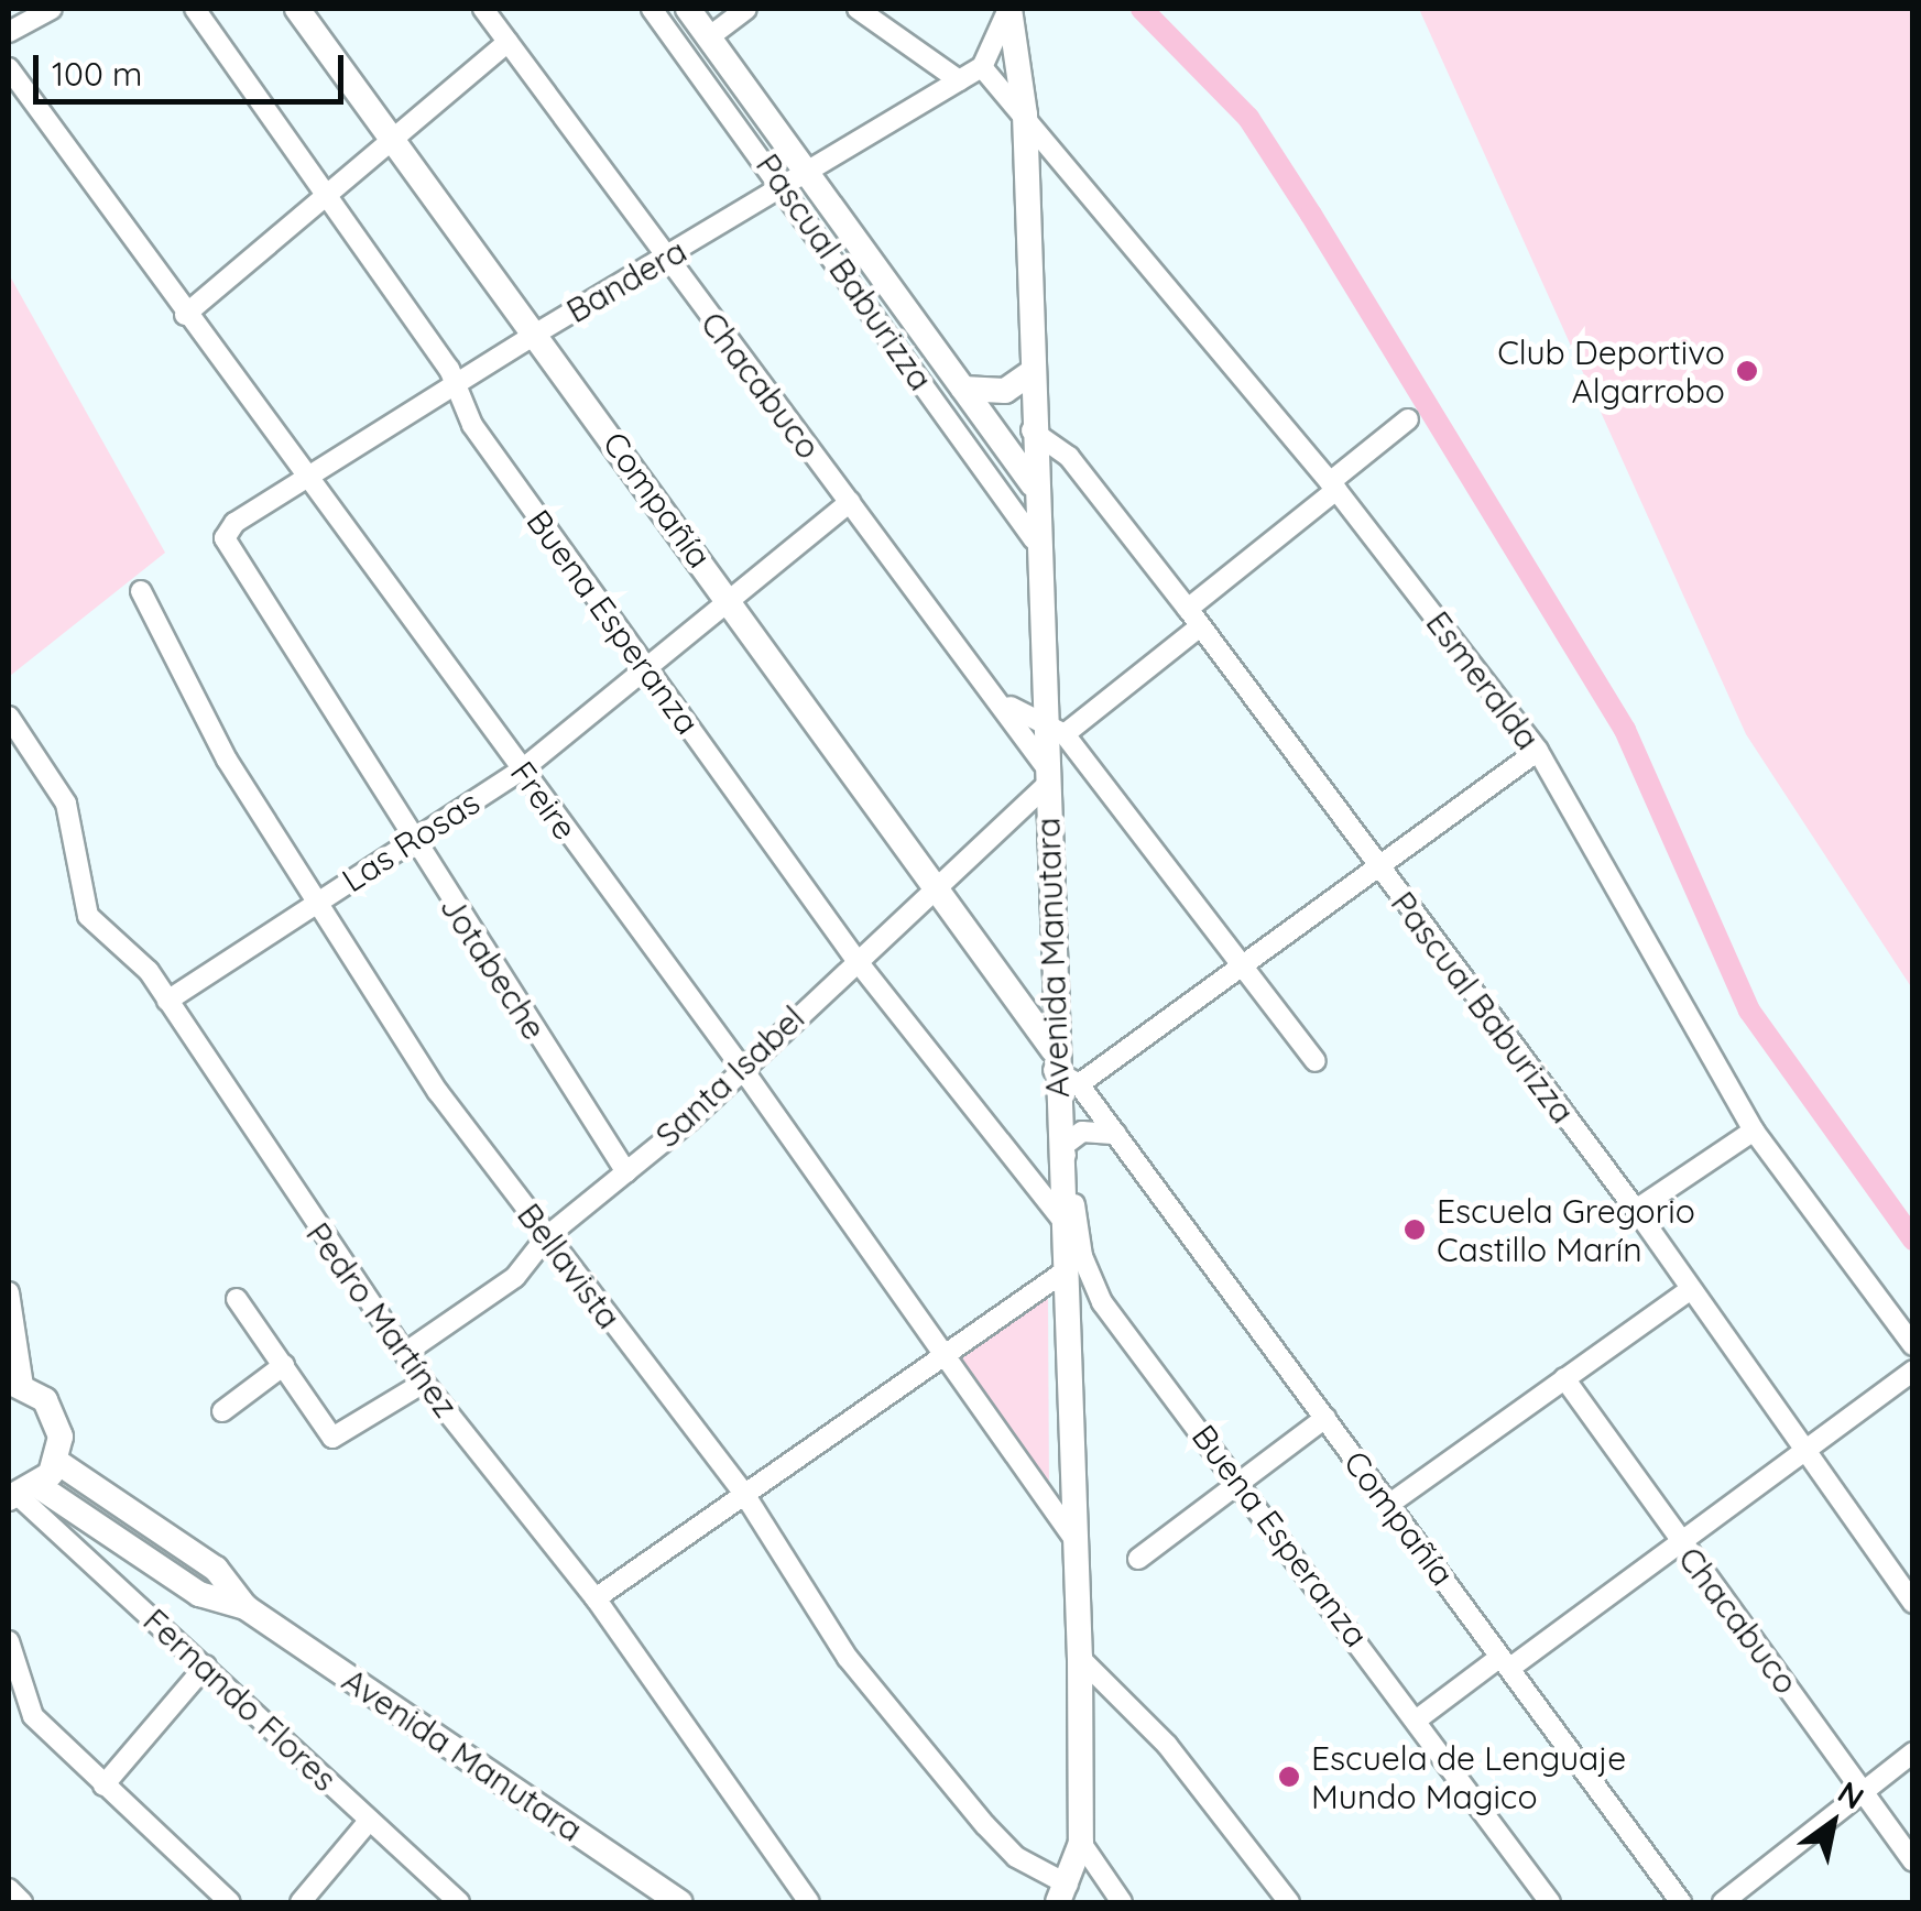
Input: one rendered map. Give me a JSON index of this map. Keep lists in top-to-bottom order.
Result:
{
  "streets": {
    "main road": ["Pascual Baburizza", "Compañía", "Avenida Manutara"],
    "street": [
      "Bandera",
      "Chacabuco",
      "Buena Esperanza",
      "Esmeralda",
      "Freire",
      "Las Rosas",
      "Jotabeche",
      "Santa Isabel",
      "Bellavista",
      "Pedro Martínez",
      "Fernando Flores"
    ]
  },
  "crossings": [
    ["Pascual Baburizza", "Bandera"],
    ["Pascual Baburizza", "Avenida Manutara"],
    ["Bandera", "Chacabuco"],
    ["Bandera", "Compañía"],
    ["Bandera", "Buena Esperanza"],
    ["Bandera", "Esmeralda"],
    ["Bandera", "Freire"],
    ["Bandera", "Jotabeche"],
    ["Chacabuco", "Las Rosas"],
    ["Chacabuco", "Avenida Manutara"],
    ["Chacabuco", "Santa Isabel"],
    ["Compañía", "Las Rosas"],
    ["Compañía", "Avenida Manutara"],
    ["Compañía", "Santa Isabel"],
    ["Buena Esperanza", "Las Rosas"],
    ["Buena Esperanza", "Avenida Manutara"],
    ["Buena Esperanza", "Santa Isabel"],
    ["Esmeralda", "Avenida Manutara"],
    ["Freire", "Las Rosas"],
    ["Freire", "Avenida Manutara"],
    ["Freire", "Santa Isabel"],
    ["Las Rosas", "Jotabeche"],
    ["Las Rosas", "Bellavista"],
    ["Las Rosas", "Pedro Martínez"],
    ["Avenida Manutara", "Santa Isabel"],
    ["Avenida Manutara", "Bellavista"],
    ["Avenida Manutara", "Fernando Flores"],
    ["Jotabeche", "Santa Isabel"],
    ["Santa Isabel", "Bellavista"],
    ["Santa Isabel", "Pedro Martínez"]
  ],
  "places": ["Club Deportivo Algarrobo", "Escuela Gregorio Castillo Marín", "Escuela de Lenguaje Mundo Magico"],
  "scale_bar": "100 m",
  "north": "top right"
}
